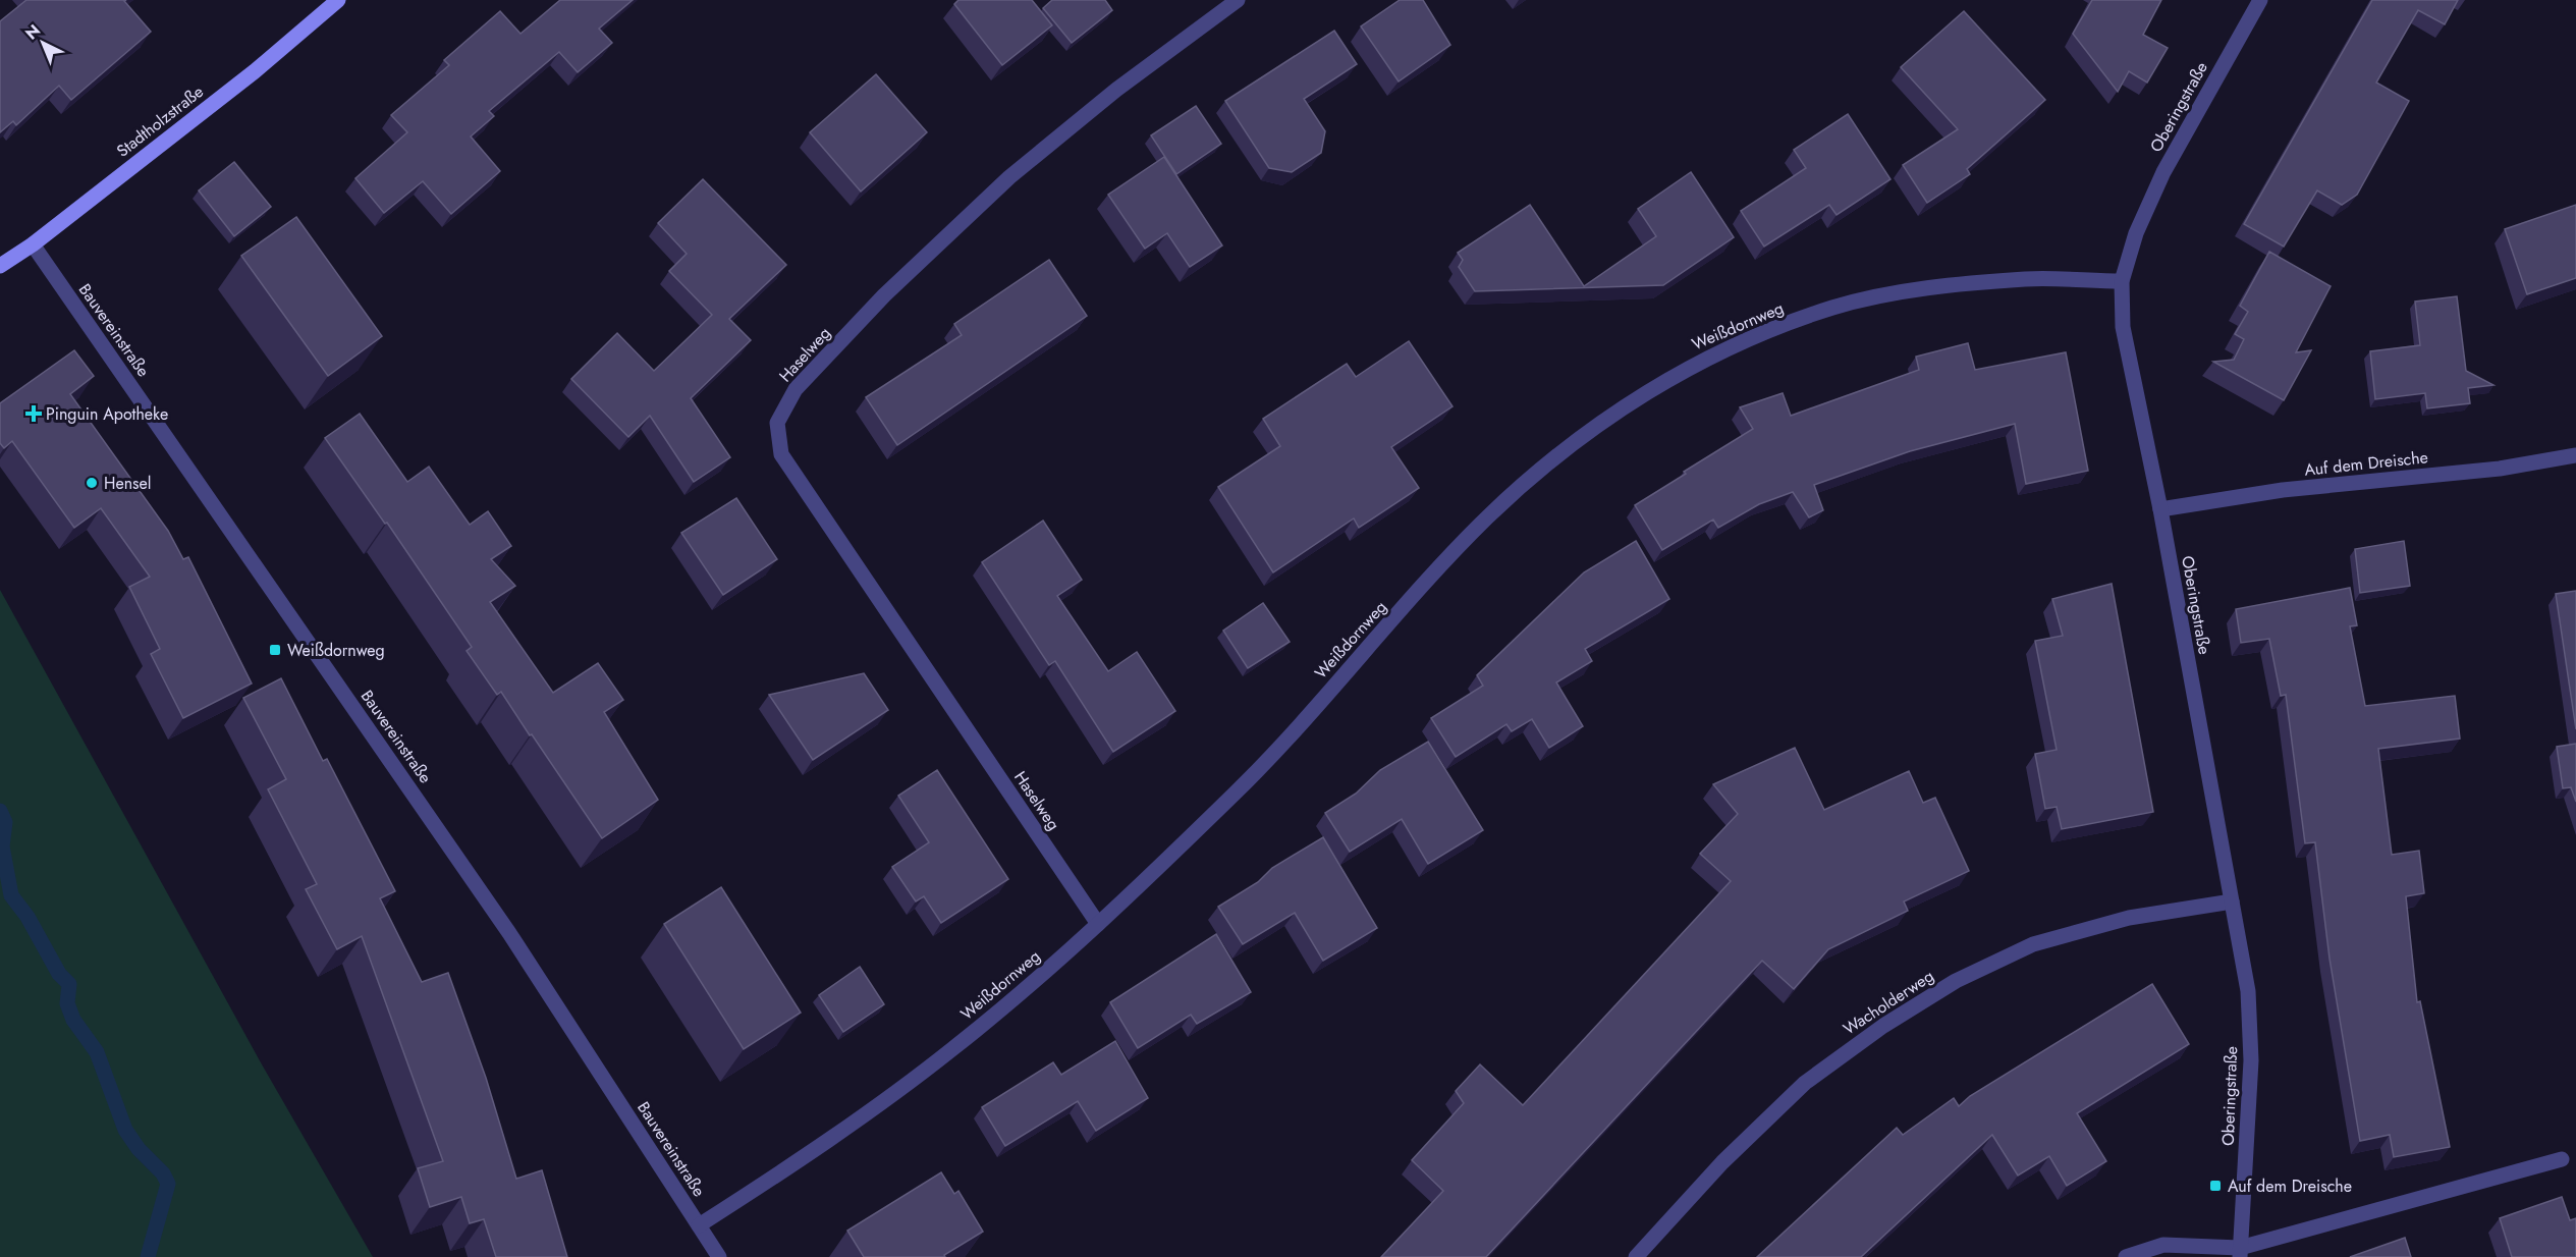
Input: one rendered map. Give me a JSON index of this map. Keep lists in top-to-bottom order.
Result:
{
  "streets": {
    "street": [
      "Oberingstraße",
      "Stadtholzstraße",
      "Weißdornweg",
      "Bauvereinstraße",
      "Haselweg",
      "Auf dem Dreische",
      "Wacholderweg"
    ]
  },
  "crossings": [
    ["Oberingstraße", "Weißdornweg"],
    ["Oberingstraße", "Auf dem Dreische"],
    ["Oberingstraße", "Wacholderweg"],
    ["Stadtholzstraße", "Bauvereinstraße"],
    ["Weißdornweg", "Bauvereinstraße"],
    ["Weißdornweg", "Haselweg"]
  ],
  "places": {
    "health": ["Pinguin Apotheke"],
    "other": ["Hensel"],
    "transit": ["Weißdornweg", "Auf dem Dreische"]
  },
  "north": "top left"
}
